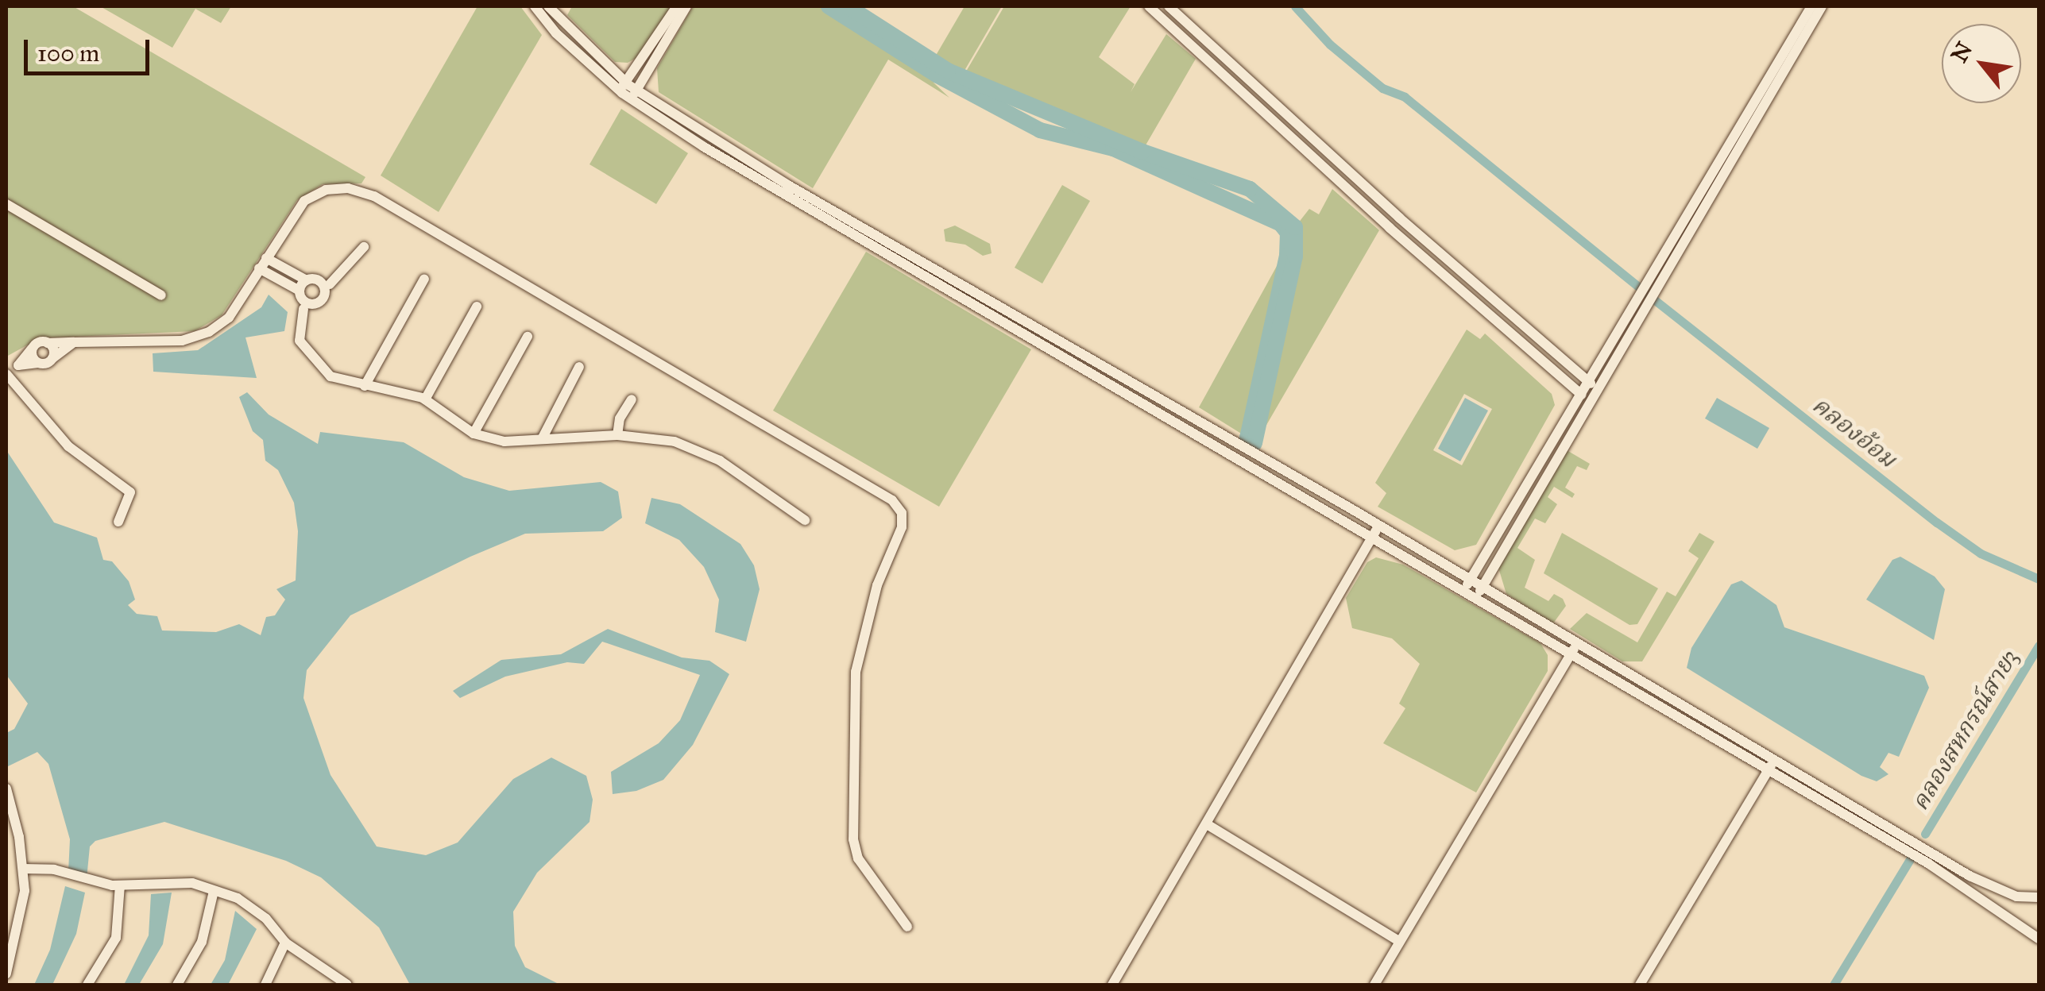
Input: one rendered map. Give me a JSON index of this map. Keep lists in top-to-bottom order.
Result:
{
  "water": ["คลองอ้อม", "คลองสหกรณ์สาย3"],
  "scale_bar": "100 m",
  "north": "top left"
}
